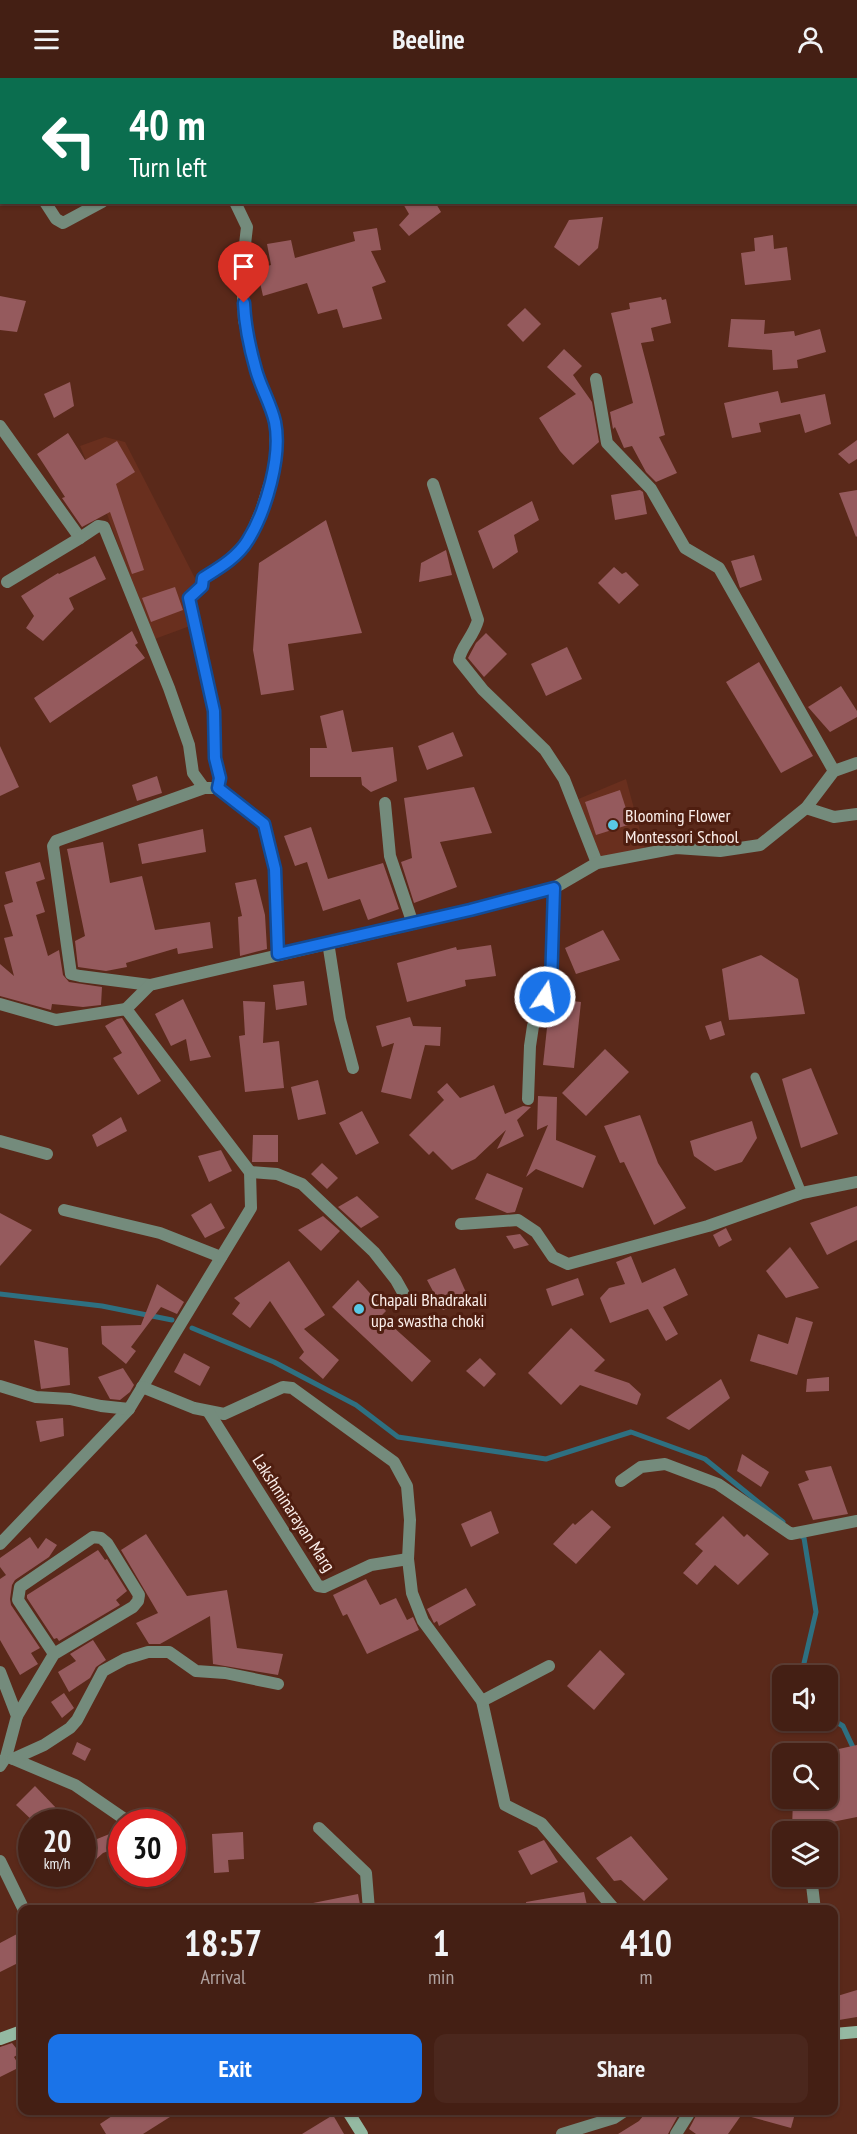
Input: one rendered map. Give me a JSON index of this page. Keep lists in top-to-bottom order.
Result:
{
  "streets": {
    "street": ["Lakshminarayan Marg"]
  },
  "places": ["Blooming Flower Montessori School", "Chapali Bhadrakali upa swastha choki"],
  "page": {
    "header": "Beeline",
    "turn": ["40 m", "Turn left"],
    "speed": "20 km/h",
    "limit": "30",
    "eta": [
      "18:57",
      "Arrival",
      "1",
      "min",
      "410",
      "m"
    ],
    "buttons": ["Exit", "Share"]
  }
}
